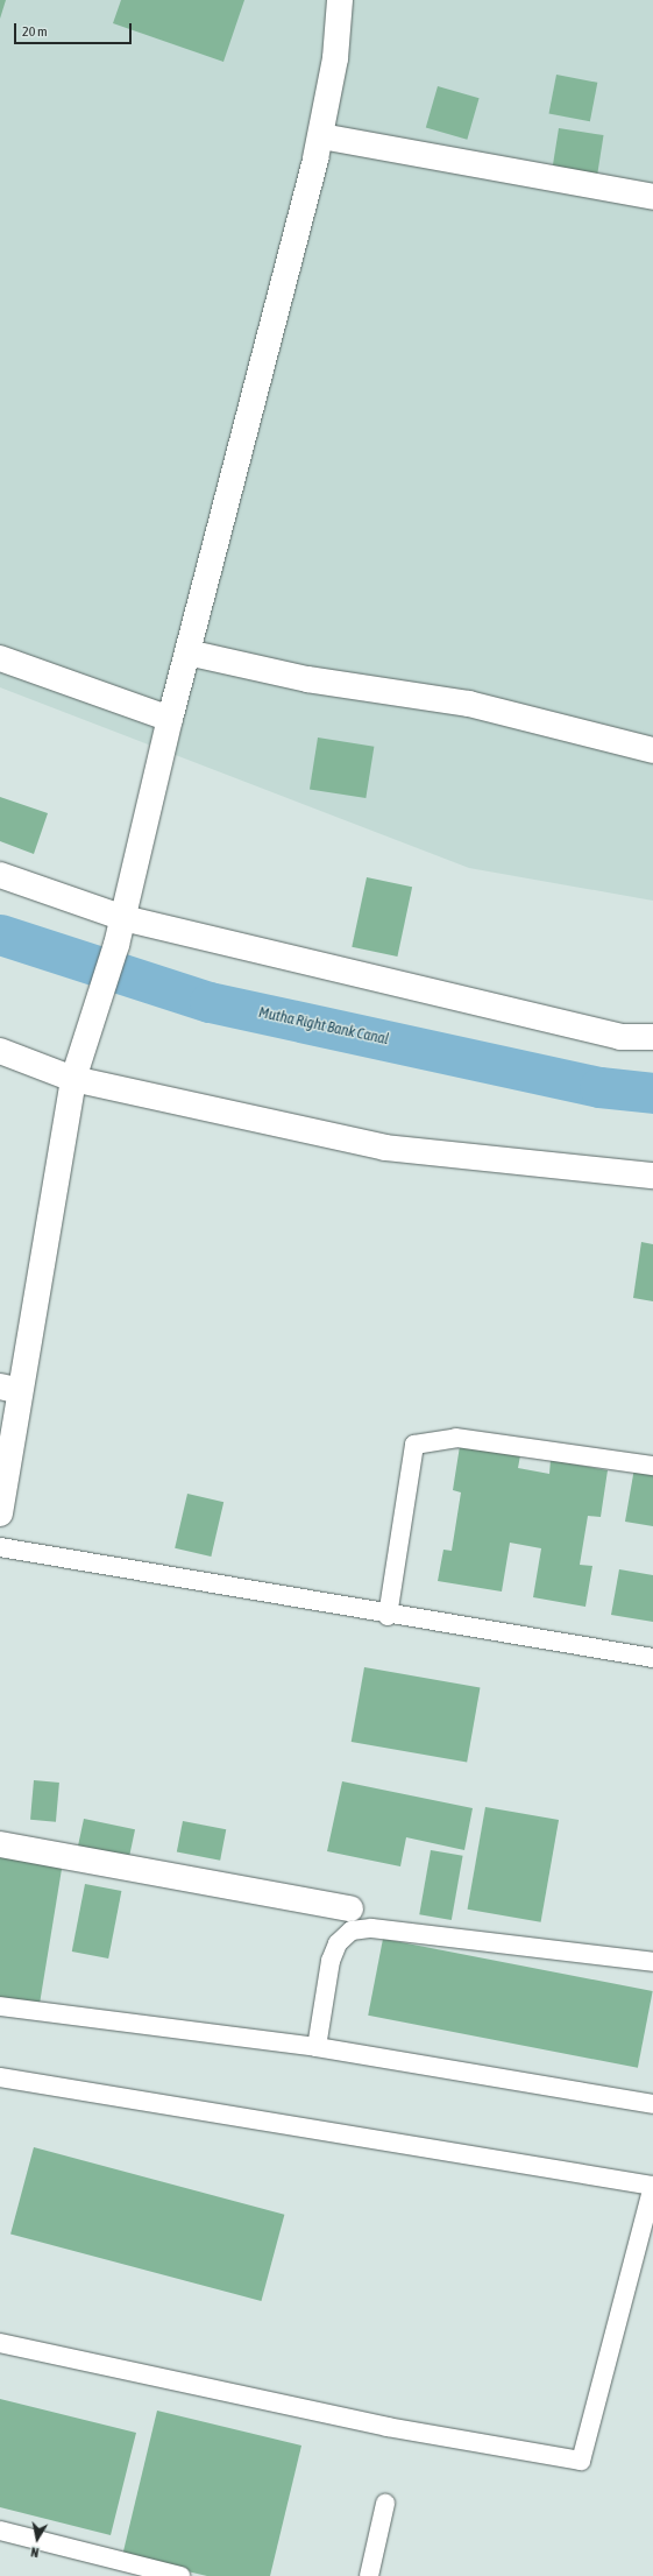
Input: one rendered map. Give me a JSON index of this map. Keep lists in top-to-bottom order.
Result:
{
  "water": ["Mutha Right Bank Canal"],
  "scale_bar": "20 m",
  "north": "bottom"
}
